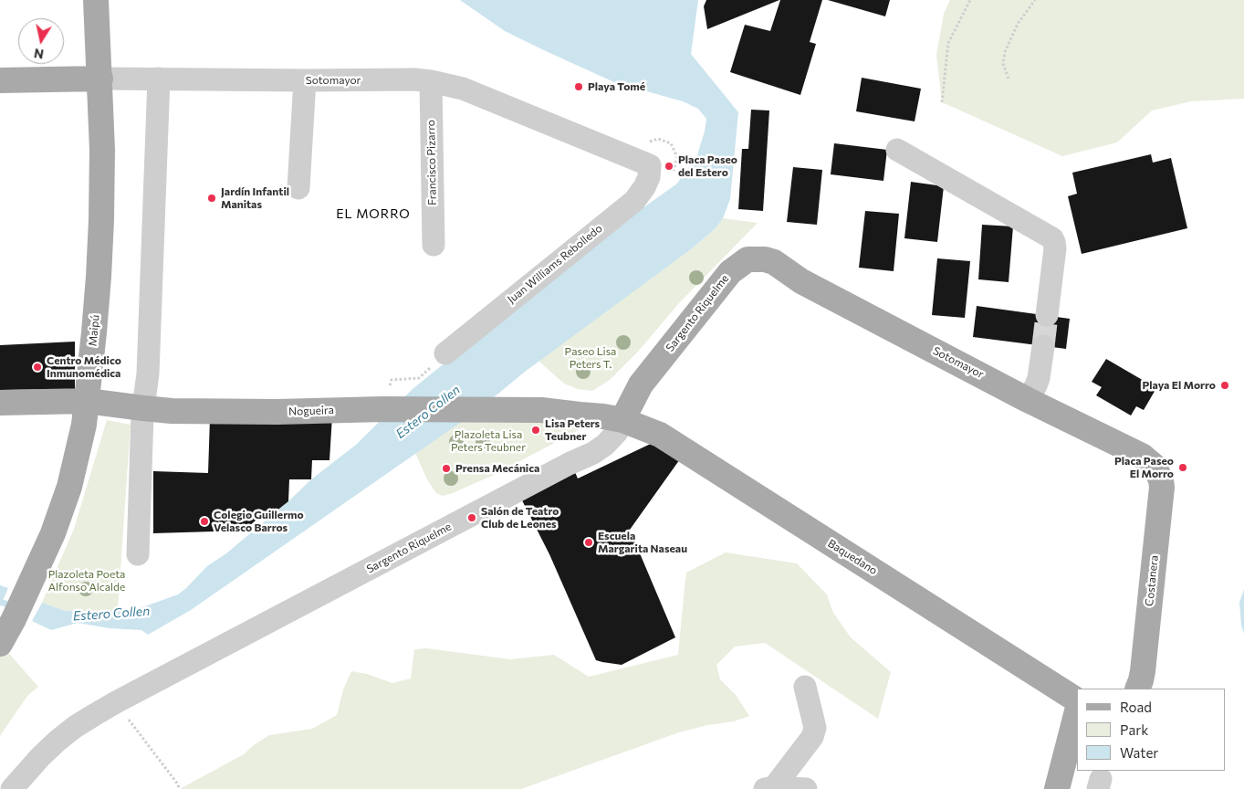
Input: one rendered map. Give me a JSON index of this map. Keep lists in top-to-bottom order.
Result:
{
  "streets": {
    "main road": [
      "Sotomayor",
      "Sargento Riquelme",
      "Maipú",
      "Nogueira",
      "Baquedano",
      "Costanera"
    ],
    "street": ["Francisco Pizarro", "Juan Williams Rebolledo"]
  },
  "crossings": [
    ["Sotomayor", "Francisco Pizarro"],
    ["Sotomayor", "Juan Williams Rebolledo"],
    ["Sotomayor", "Sargento Riquelme"],
    ["Sotomayor", "Maipú"],
    ["Sotomayor", "Costanera"],
    ["Sargento Riquelme", "Nogueira"],
    ["Sargento Riquelme", "Baquedano"],
    ["Maipú", "Nogueira"],
    ["Nogueira", "Baquedano"]
  ],
  "districts": ["EL MORRO"],
  "water": ["Estero Collen"],
  "parks": ["Paseo Lisa Peters T.", "Plazoleta Lisa Peters Teubner", "Plazoleta Poeta Alfonso Alcalde"],
  "places": [
    "Playa Tomé",
    "Placa Paseo del Estero",
    "Jardín Infantil Manitas",
    "Centro Médico Inmunomédica",
    "Playa El Morro",
    "Lisa Peters Teubner",
    "Placa Paseo El Morro",
    "Prensa Mecánica",
    "Salón de Teatro Club de Leones",
    "Colegio Guillermo Velasco Barros",
    "Escuela Margarita Naseau"
  ],
  "legend": ["Road", "Park", "Water"],
  "north": "bottom"
}
